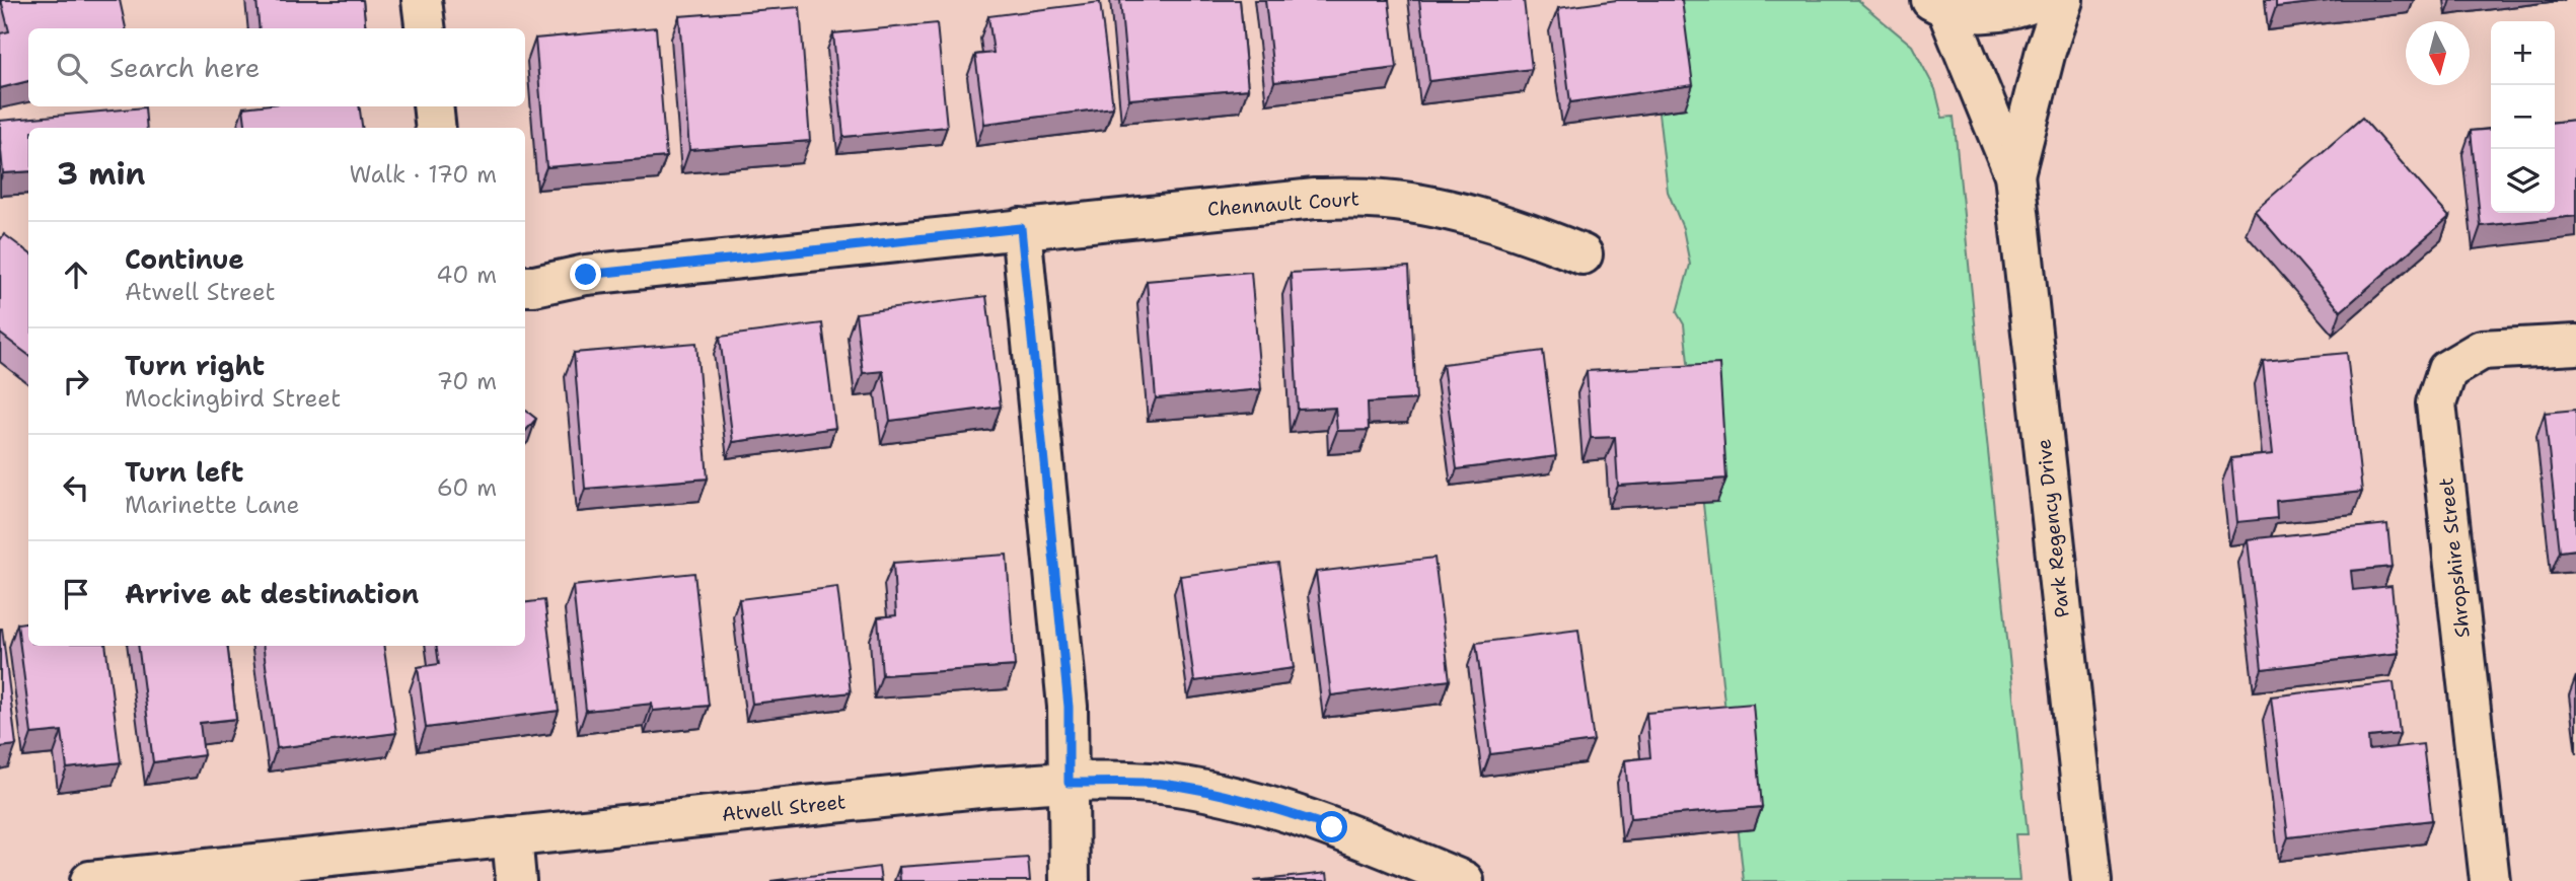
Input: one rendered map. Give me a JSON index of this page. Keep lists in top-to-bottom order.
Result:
{
  "streets": {
    "street": [
      "Chennault Court",
      "Park Regency Drive",
      "Shropshire Street",
      "Atwell Street"
    ]
  },
  "north": "bottom",
  "page": {
    "map_buttons": ["+", "−"],
    "search": "Search here",
    "heading": ["3 min", "Walk · 170 m"],
    "list": [
      ["Continue", "Atwell Street", "40 m"],
      ["Turn right", "Mockingbird Street", "70 m"],
      ["Turn left", "Marinette Lane", "60 m"],
      "Arrive at destination"
    ]
  }
}
